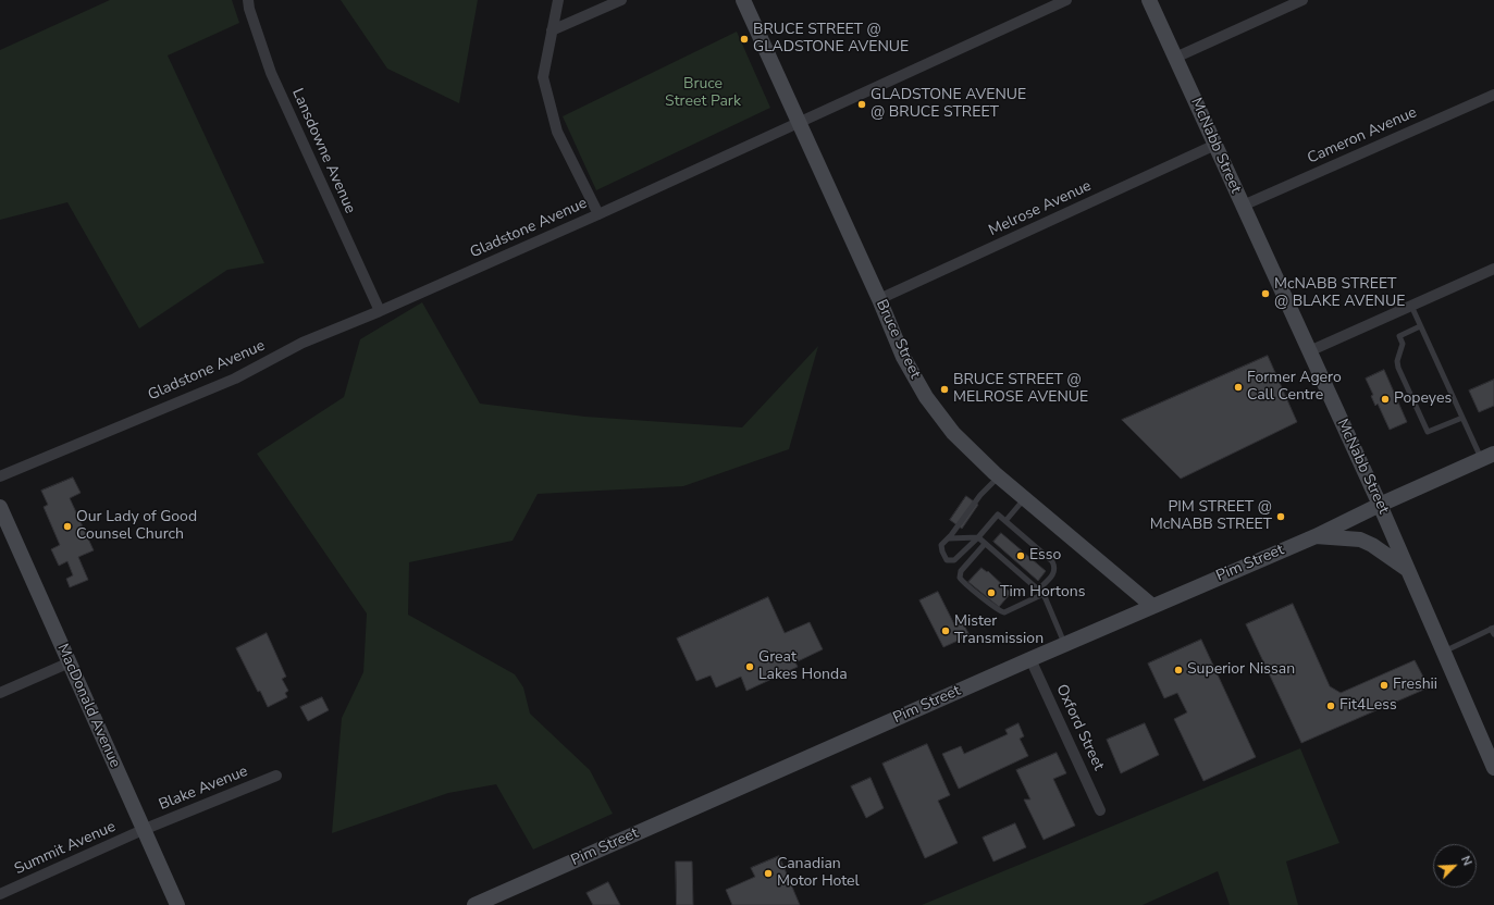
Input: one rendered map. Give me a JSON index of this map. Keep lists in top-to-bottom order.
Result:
{
  "streets": {
    "main road": [
      "McNabb Street",
      "Bruce Street",
      "Pim Street",
      "MacDonald Avenue"
    ],
    "street": [
      "Cameron Avenue",
      "Lansdowne Avenue",
      "Melrose Avenue",
      "Gladstone Avenue",
      "Oxford Street",
      "Blake Avenue",
      "Summit Avenue"
    ]
  },
  "crossings": [
    ["Cameron Avenue", "McNabb Street"],
    ["McNabb Street", "Melrose Avenue"],
    ["McNabb Street", "Pim Street"],
    ["Lansdowne Avenue", "Gladstone Avenue"],
    ["Melrose Avenue", "Bruce Street"],
    ["Gladstone Avenue", "Bruce Street"],
    ["Bruce Street", "Pim Street"],
    ["Pim Street", "Oxford Street"],
    ["MacDonald Avenue", "Blake Avenue"],
    ["MacDonald Avenue", "Summit Avenue"],
    ["Blake Avenue", "Summit Avenue"]
  ],
  "parks": ["Bruce Street Park"],
  "places": [
    "BRUCE STREET @ GLADSTONE AVENUE",
    "GLADSTONE AVENUE @ BRUCE STREET",
    "McNABB STREET @ BLAKE AVENUE",
    "Former Agero Call Centre",
    "BRUCE STREET @ MELROSE AVENUE",
    "Popeyes",
    "PIM STREET @ McNABB STREET",
    "Our Lady of Good Counsel Church",
    "Esso",
    "Tim Hortons",
    "Mister Transmission",
    "Great Lakes Honda",
    "Superior Nissan",
    "Freshii",
    "Fit4Less",
    "Canadian Motor Hotel"
  ],
  "north": "top right"
}
